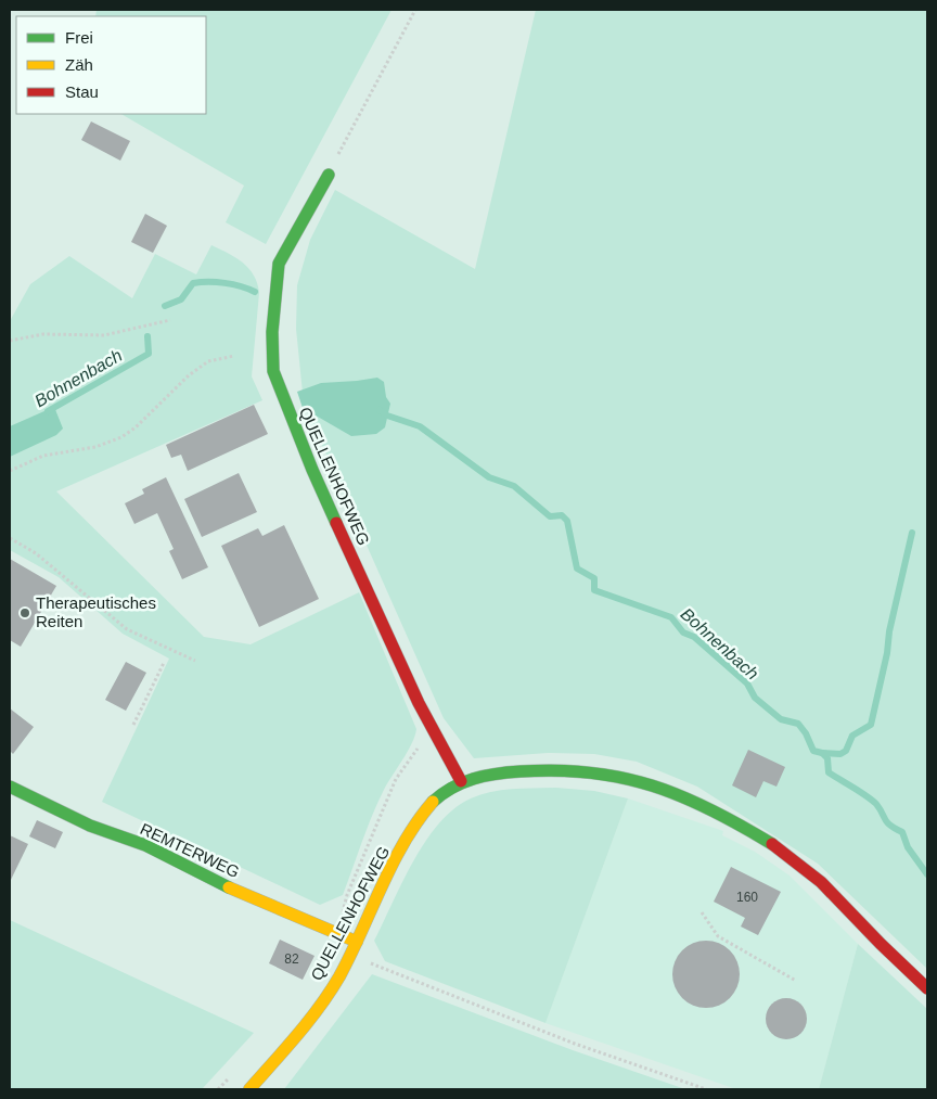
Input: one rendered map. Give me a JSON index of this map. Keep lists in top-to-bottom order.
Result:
{
  "streets": {
    "street": ["QUELLENHOFWEG", "REMTERWEG"]
  },
  "crossings": [
    ["QUELLENHOFWEG", "REMTERWEG"]
  ],
  "water": ["Bohnenbach"],
  "places": ["Therapeutisches Reiten"],
  "house_numbers": ["160", "82"],
  "legend": ["Frei", "Zäh", "Stau"]
}
